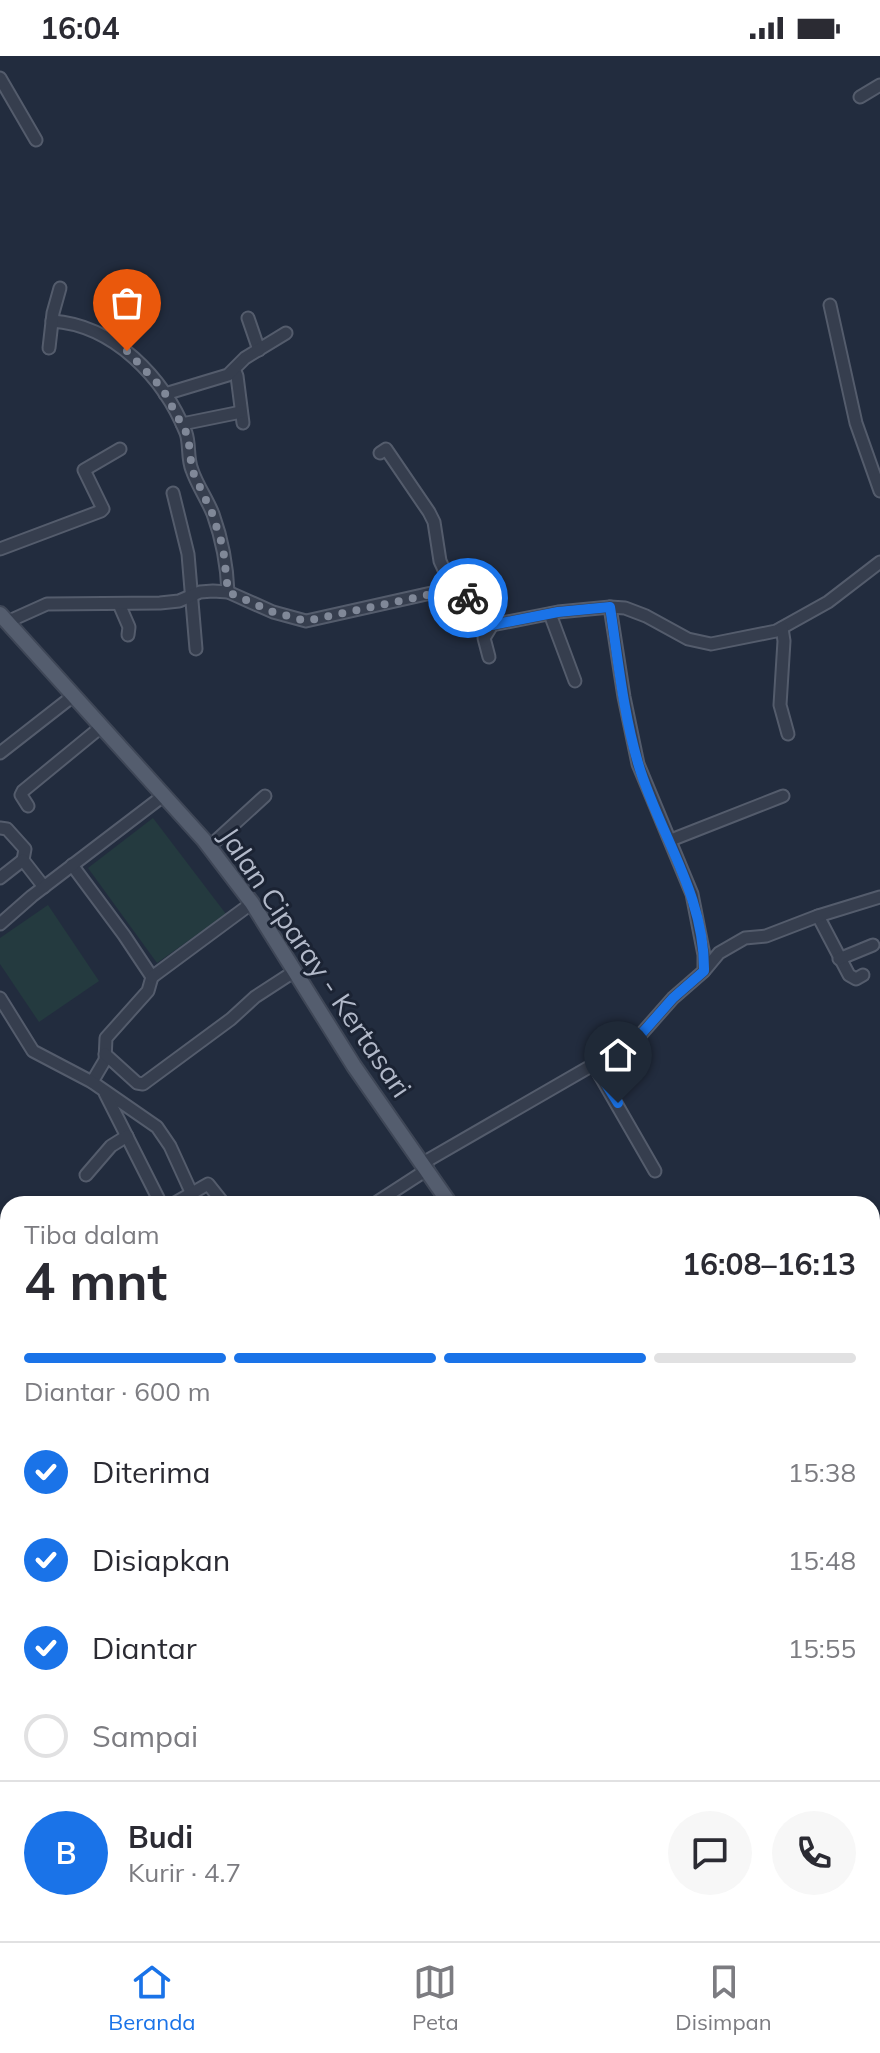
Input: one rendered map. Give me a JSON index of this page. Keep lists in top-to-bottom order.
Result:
{
  "streets": {
    "main road": ["Jalan Ciparay - Kertasari"]
  },
  "page": {
    "status": "16:04",
    "heading": ["4 mnt", "Tiba dalam", "16:08–16:13"],
    "panel": ["Budi", "Kurir · 4.7"],
    "bar": "Diantar · 600 m",
    "list": [
      ["Diterima", "15:38"],
      ["Disiapkan", "15:48"],
      ["Diantar", "15:55"],
      "Sampai"
    ],
    "round": "B",
    "tabs": ["Beranda", "Peta", "Disimpan"]
  }
}
